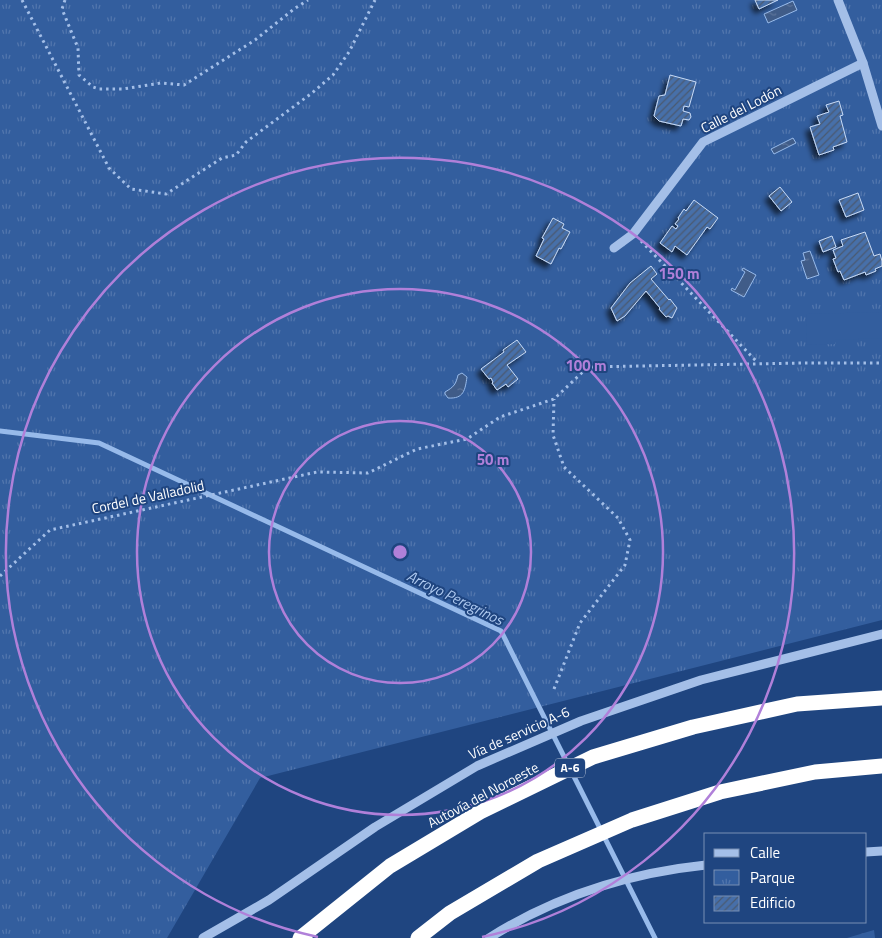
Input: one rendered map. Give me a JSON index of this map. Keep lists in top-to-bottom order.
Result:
{
  "streets": {
    "highway": ["A-6", "Autovía del Noroeste"],
    "street": ["Calle del Lodón", "Vía de servicio A-6"],
    "path": ["Cordel de Valladolid"]
  },
  "water": ["Arroyo Peregrinos"],
  "legend": ["Calle", "Parque", "Edificio"],
  "rings": ["150 m", "100 m", "50 m"]
}
